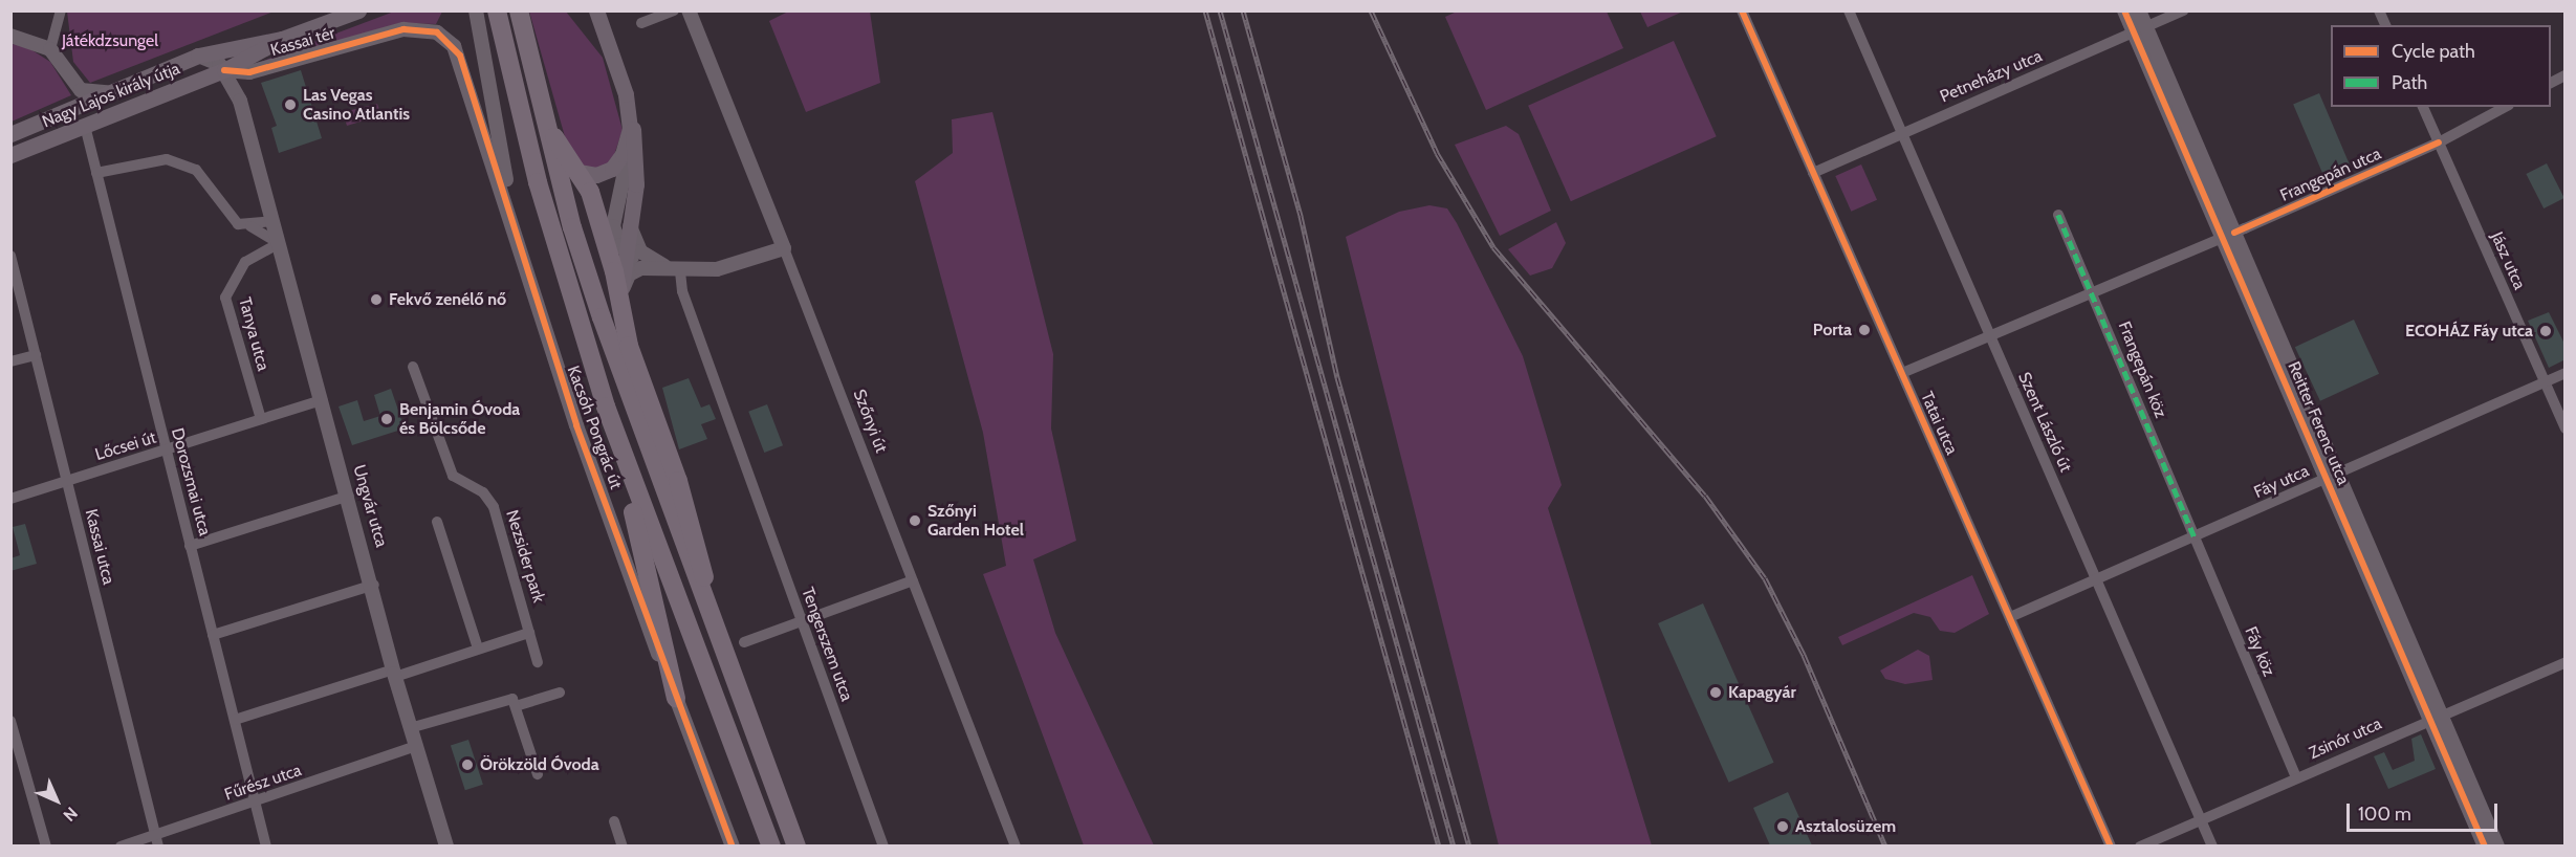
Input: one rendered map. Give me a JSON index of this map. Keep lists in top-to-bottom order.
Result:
{
  "streets": {
    "main road": ["Nagy Lajos király útja", "Kacsóh Pongrác út"],
    "street": [
      "Kassai tér",
      "Petneházy utca",
      "Frangepán utca",
      "Jász utca",
      "Tanya utca",
      "Frangepán köz",
      "Szőnyi út",
      "Szent László út",
      "Tatai utca",
      "Reitter Ferenc utca",
      "Lőcsei út",
      "Dorozsmai utca",
      "Fáy utca",
      "Ungvár utca",
      "Kassai utca",
      "Nezsider park",
      "Tengerszem utca",
      "Fáy köz",
      "Zsinór utca",
      "Fűrész utca"
    ]
  },
  "crossings": [
    ["Kassai tér", "Nagy Lajos király útja"],
    ["Kassai tér", "Kacsóh Pongrác út"],
    ["Kassai tér", "Ungvár utca"],
    ["Petneházy utca", "Szent László út"],
    ["Petneházy utca", "Tatai utca"],
    ["Petneházy utca", "Reitter Ferenc utca"],
    ["Nagy Lajos király útja", "Dorozsmai utca"],
    ["Nagy Lajos király útja", "Ungvár utca"],
    ["Frangepán utca", "Jász utca"],
    ["Frangepán utca", "Frangepán köz"],
    ["Frangepán utca", "Szent László út"],
    ["Frangepán utca", "Tatai utca"],
    ["Frangepán utca", "Reitter Ferenc utca"],
    ["Jász utca", "Fáy utca"],
    ["Tanya utca", "Lőcsei út"],
    ["Tanya utca", "Ungvár utca"],
    ["Frangepán köz", "Fáy utca"],
    ["Frangepán köz", "Fáy köz"],
    ["Szent László út", "Fáy utca"],
    ["Szent László út", "Zsinór utca"],
    ["Tatai utca", "Fáy utca"],
    ["Reitter Ferenc utca", "Fáy utca"],
    ["Reitter Ferenc utca", "Zsinór utca"],
    ["Lőcsei út", "Dorozsmai utca"],
    ["Lőcsei út", "Ungvár utca"],
    ["Lőcsei út", "Kassai utca"],
    ["Dorozsmai utca", "Fűrész utca"],
    ["Fáy utca", "Fáy köz"],
    ["Ungvár utca", "Fűrész utca"],
    ["Kassai utca", "Fűrész utca"],
    ["Fáy köz", "Zsinór utca"]
  ],
  "parks": ["Játékdzsungel"],
  "places": [
    "Las Vegas Casino Atlantis",
    "Fekvő zenélő nő",
    "Porta",
    "ECOHÁZ Fáy utca",
    "Benjamin Óvoda és Bölcsőde",
    "Szőnyi Garden Hotel",
    "Kapagyár",
    "Örökzöld Óvoda",
    "Asztalosüzem"
  ],
  "legend": ["Cycle path", "Path"],
  "scale_bar": "100 m",
  "north": "bottom right"
}
